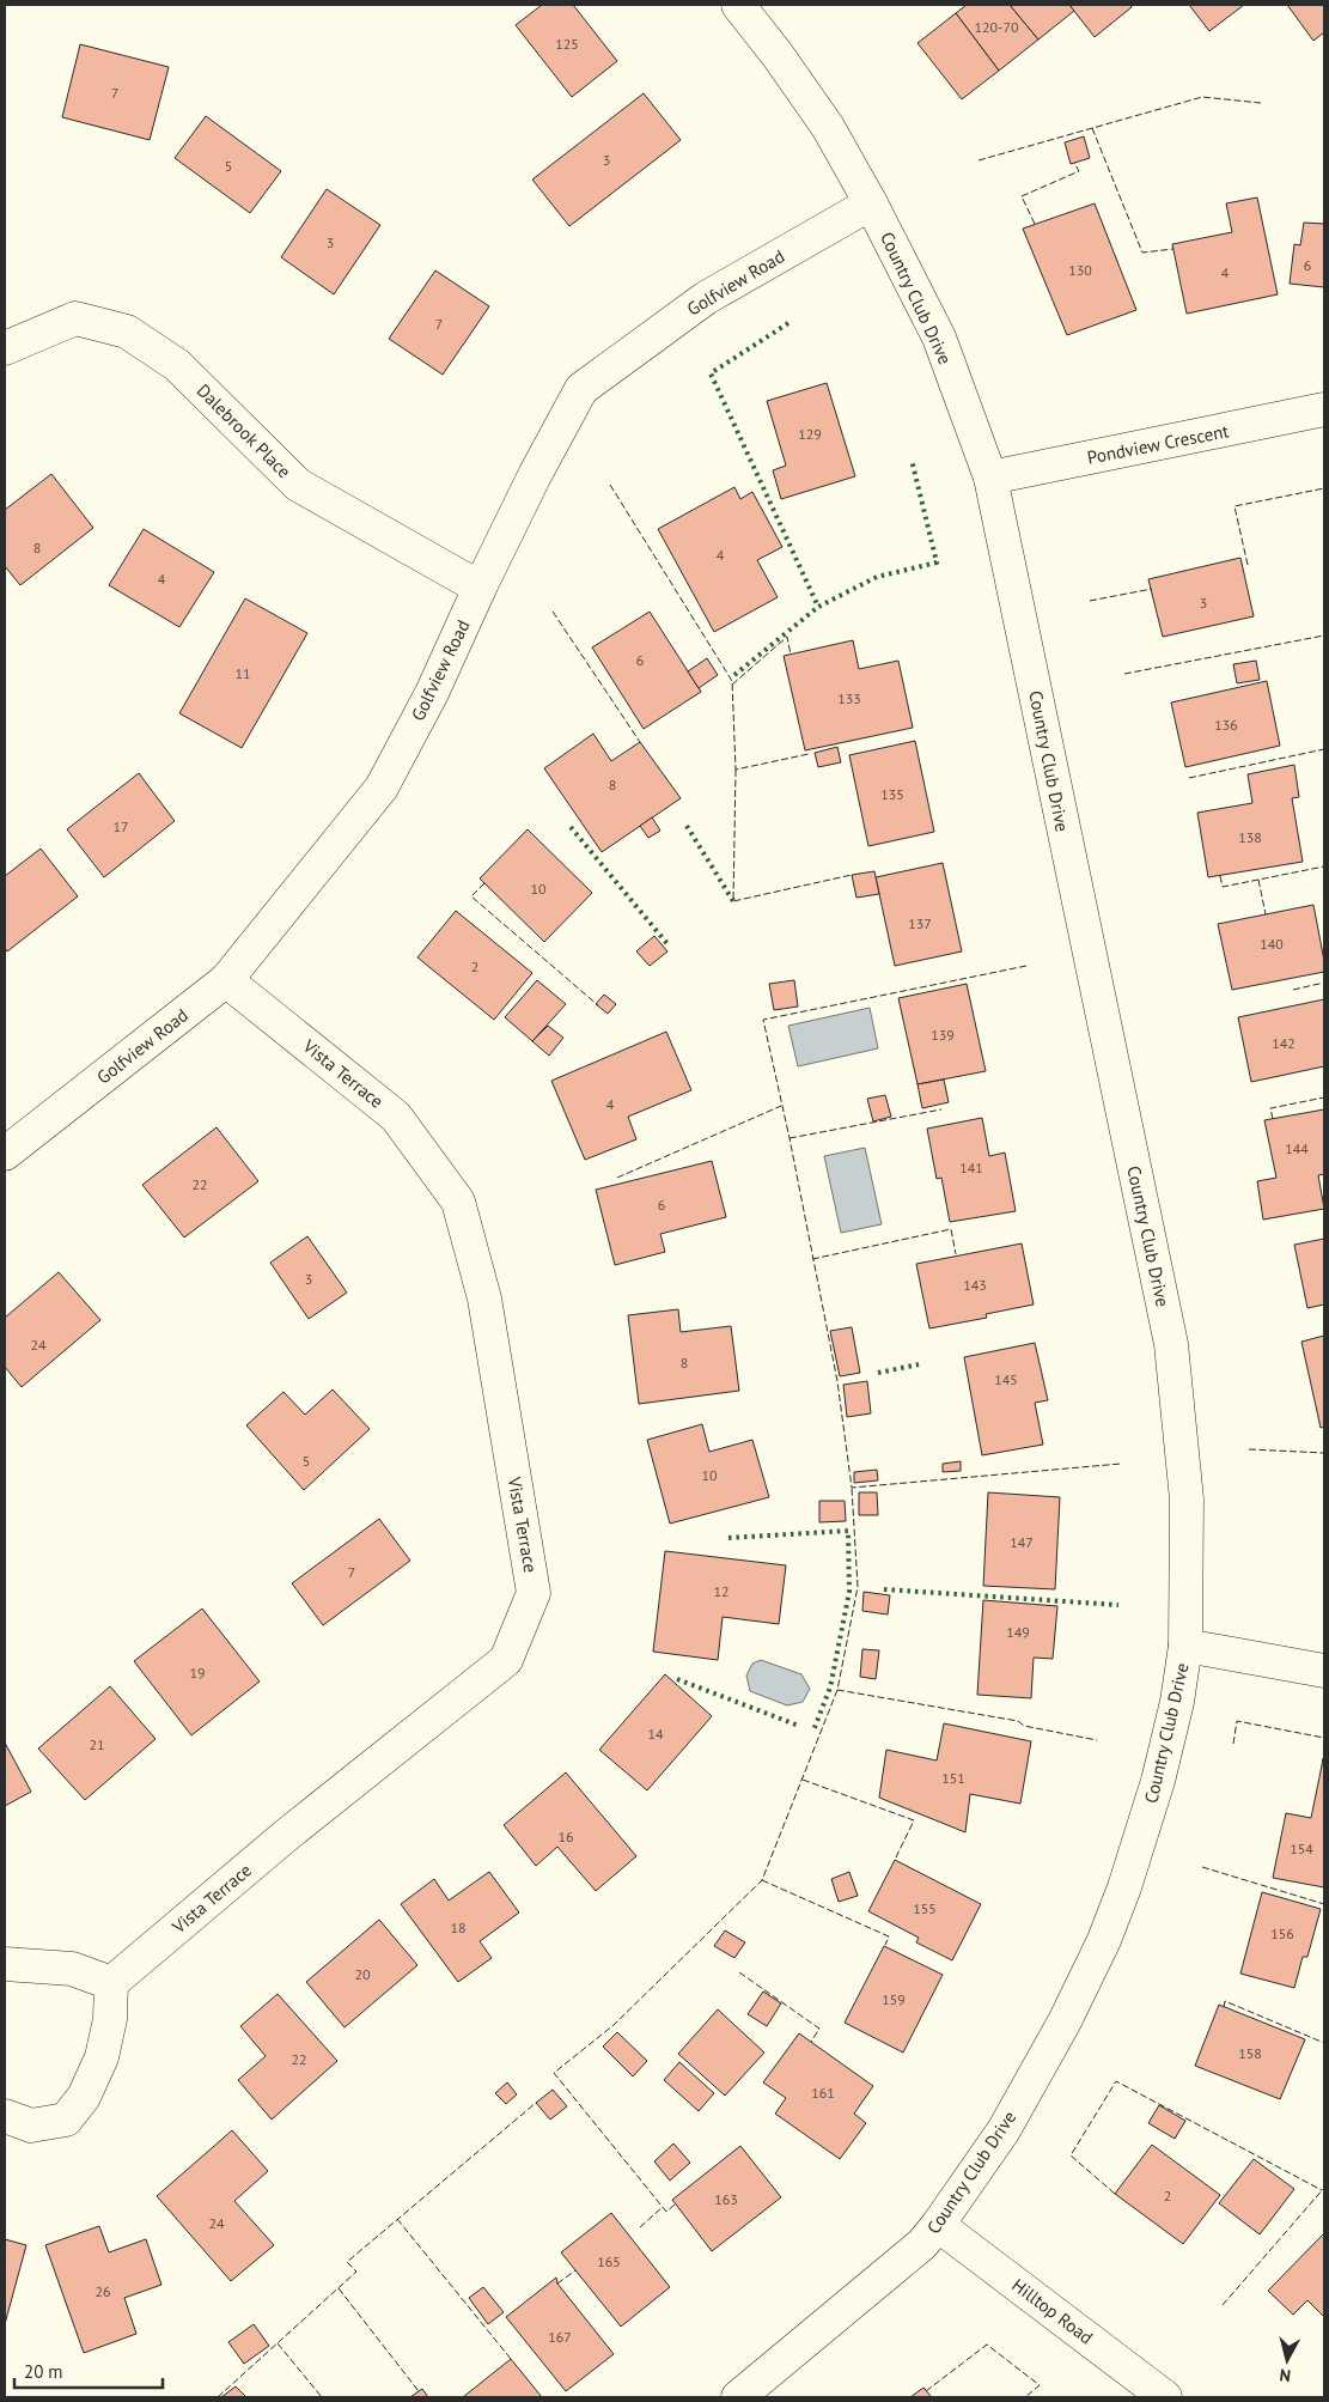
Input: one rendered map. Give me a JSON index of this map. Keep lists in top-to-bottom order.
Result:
{
  "streets": {
    "street": [
      "Golfview Road",
      "Country Club Drive",
      "Dalebrook Place",
      "Pondview Crescent",
      "Vista Terrace",
      "Hilltop Road"
    ]
  },
  "crossings": [
    ["Golfview Road", "Country Club Drive"],
    ["Golfview Road", "Dalebrook Place"],
    ["Golfview Road", "Vista Terrace"],
    ["Country Club Drive", "Pondview Crescent"],
    ["Country Club Drive", "Hilltop Road"]
  ],
  "house_numbers": [
    "120-70",
    "125",
    "7",
    "3",
    "5",
    "3",
    "6",
    "130",
    "4",
    "7",
    "129",
    "8",
    "4",
    "4",
    "3",
    "6",
    "11",
    "133",
    "136",
    "8",
    "135",
    "17",
    "138",
    "10",
    "137",
    "140",
    "2",
    "139",
    "142",
    "4",
    "144",
    "141",
    "22",
    "6",
    "3",
    "143",
    "24",
    "8",
    "145",
    "5",
    "10",
    "147",
    "7",
    "12",
    "149",
    "19",
    "14",
    "21",
    "151",
    "16",
    "154",
    "155",
    "18",
    "156",
    "20",
    "159",
    "158",
    "22",
    "161",
    "2",
    "163",
    "24",
    "165",
    "26",
    "167"
  ],
  "scale_bar": "20 m",
  "north": "bottom"
}
